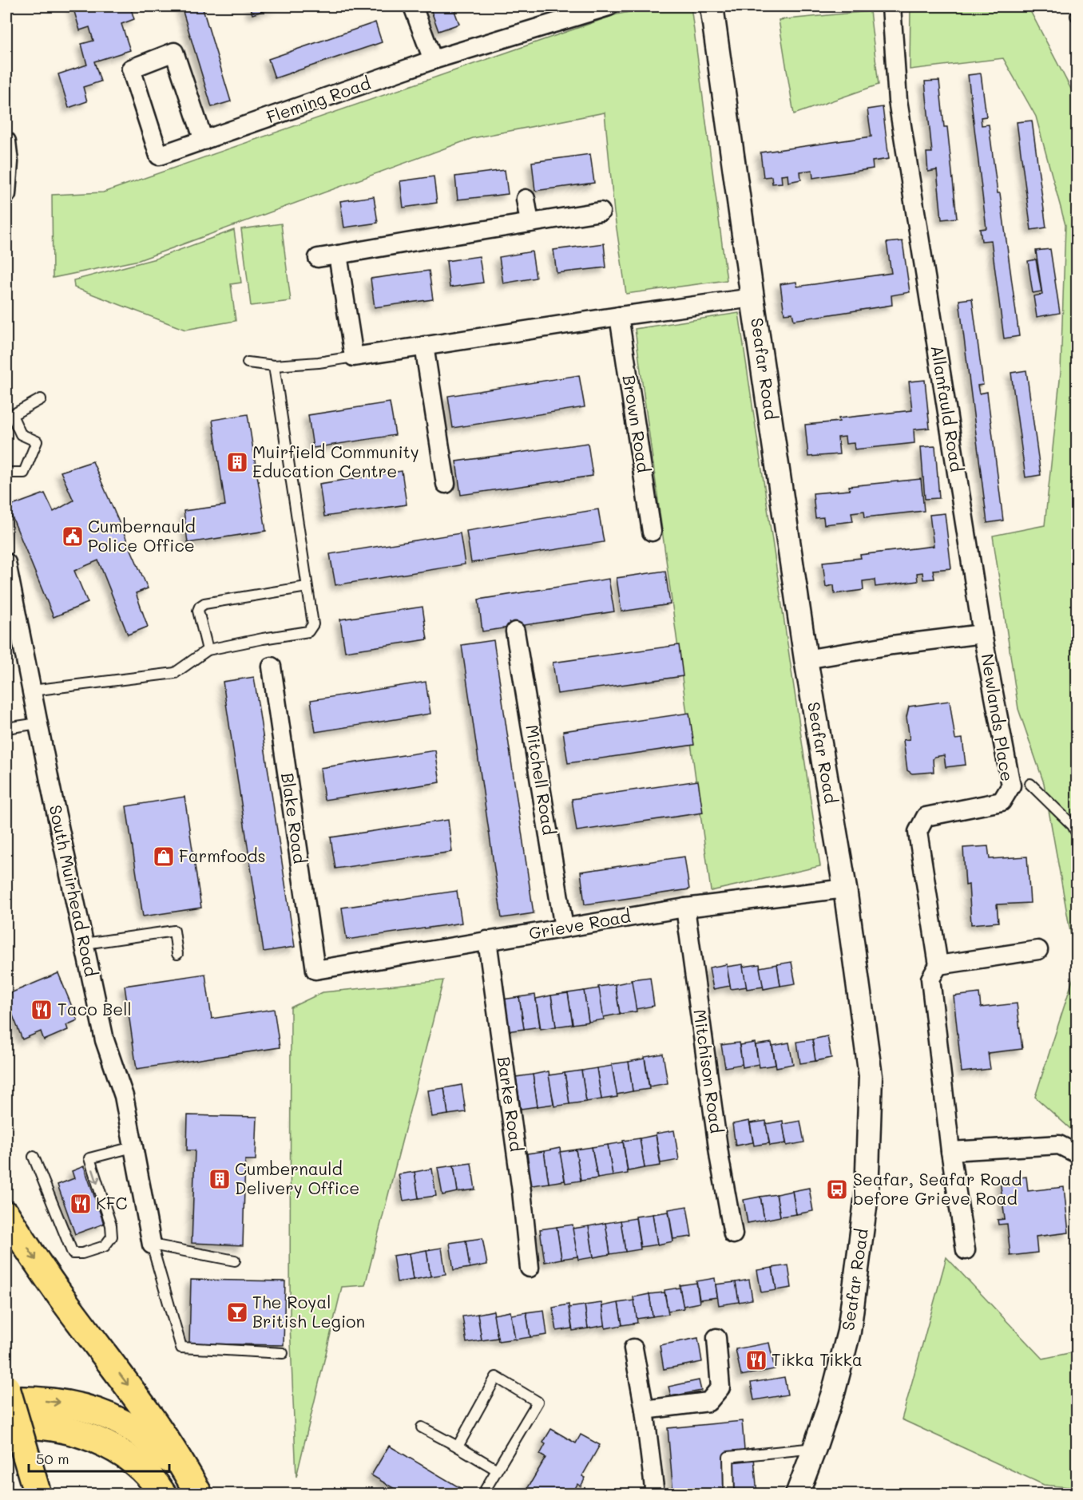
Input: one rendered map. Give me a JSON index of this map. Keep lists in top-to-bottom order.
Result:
{
  "streets": {
    "street": [
      "Fleming Road",
      "Seafar Road",
      "Allanfauld Road",
      "Brown Road",
      "Newlands Place",
      "Mitchell Road",
      "Blake Road",
      "South Muirhead Road",
      "Grieve Road",
      "Mitchison Road",
      "Barke Road"
    ]
  },
  "crossings": [
    ["Seafar Road", "Grieve Road"],
    ["Allanfauld Road", "Newlands Place"],
    ["Mitchell Road", "Grieve Road"],
    ["Blake Road", "Grieve Road"],
    ["Grieve Road", "Mitchison Road"],
    ["Grieve Road", "Barke Road"]
  ],
  "places": {
    "building": ["Muirfield Community Education Centre", "Cumbernauld Delivery Office"],
    "public building": ["Cumbernauld Police Office"],
    "shop": ["Farmfoods"],
    "restaurant": ["Taco Bell", "KFC", "Tikka Tikka"],
    "bus stop": ["Seafar, Seafar Road before Grieve Road"],
    "bar": ["The Royal British Legion"]
  },
  "scale_bar": "50 m"
}
